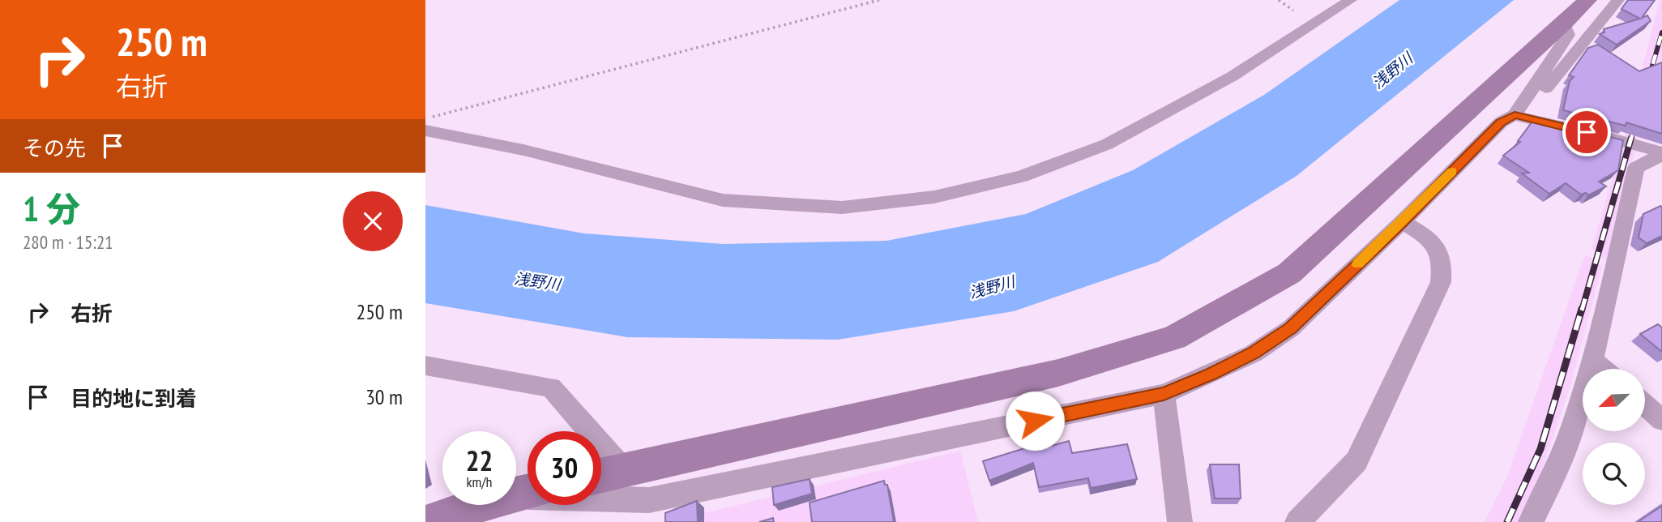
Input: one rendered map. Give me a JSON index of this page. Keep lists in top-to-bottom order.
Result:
{
  "water": ["浅野川"],
  "north": "bottom left",
  "page": {
    "turn": ["250 m", "右折"],
    "then": "その先",
    "heading": ["1 分", "280 m · 15:21"],
    "list": [
      {
        "name": "右折",
        "value": "250 m"
      },
      {
        "name": "目的地に到着",
        "value": "30 m"
      }
    ],
    "speed": "22 km/h",
    "limit": "30"
  }
}
